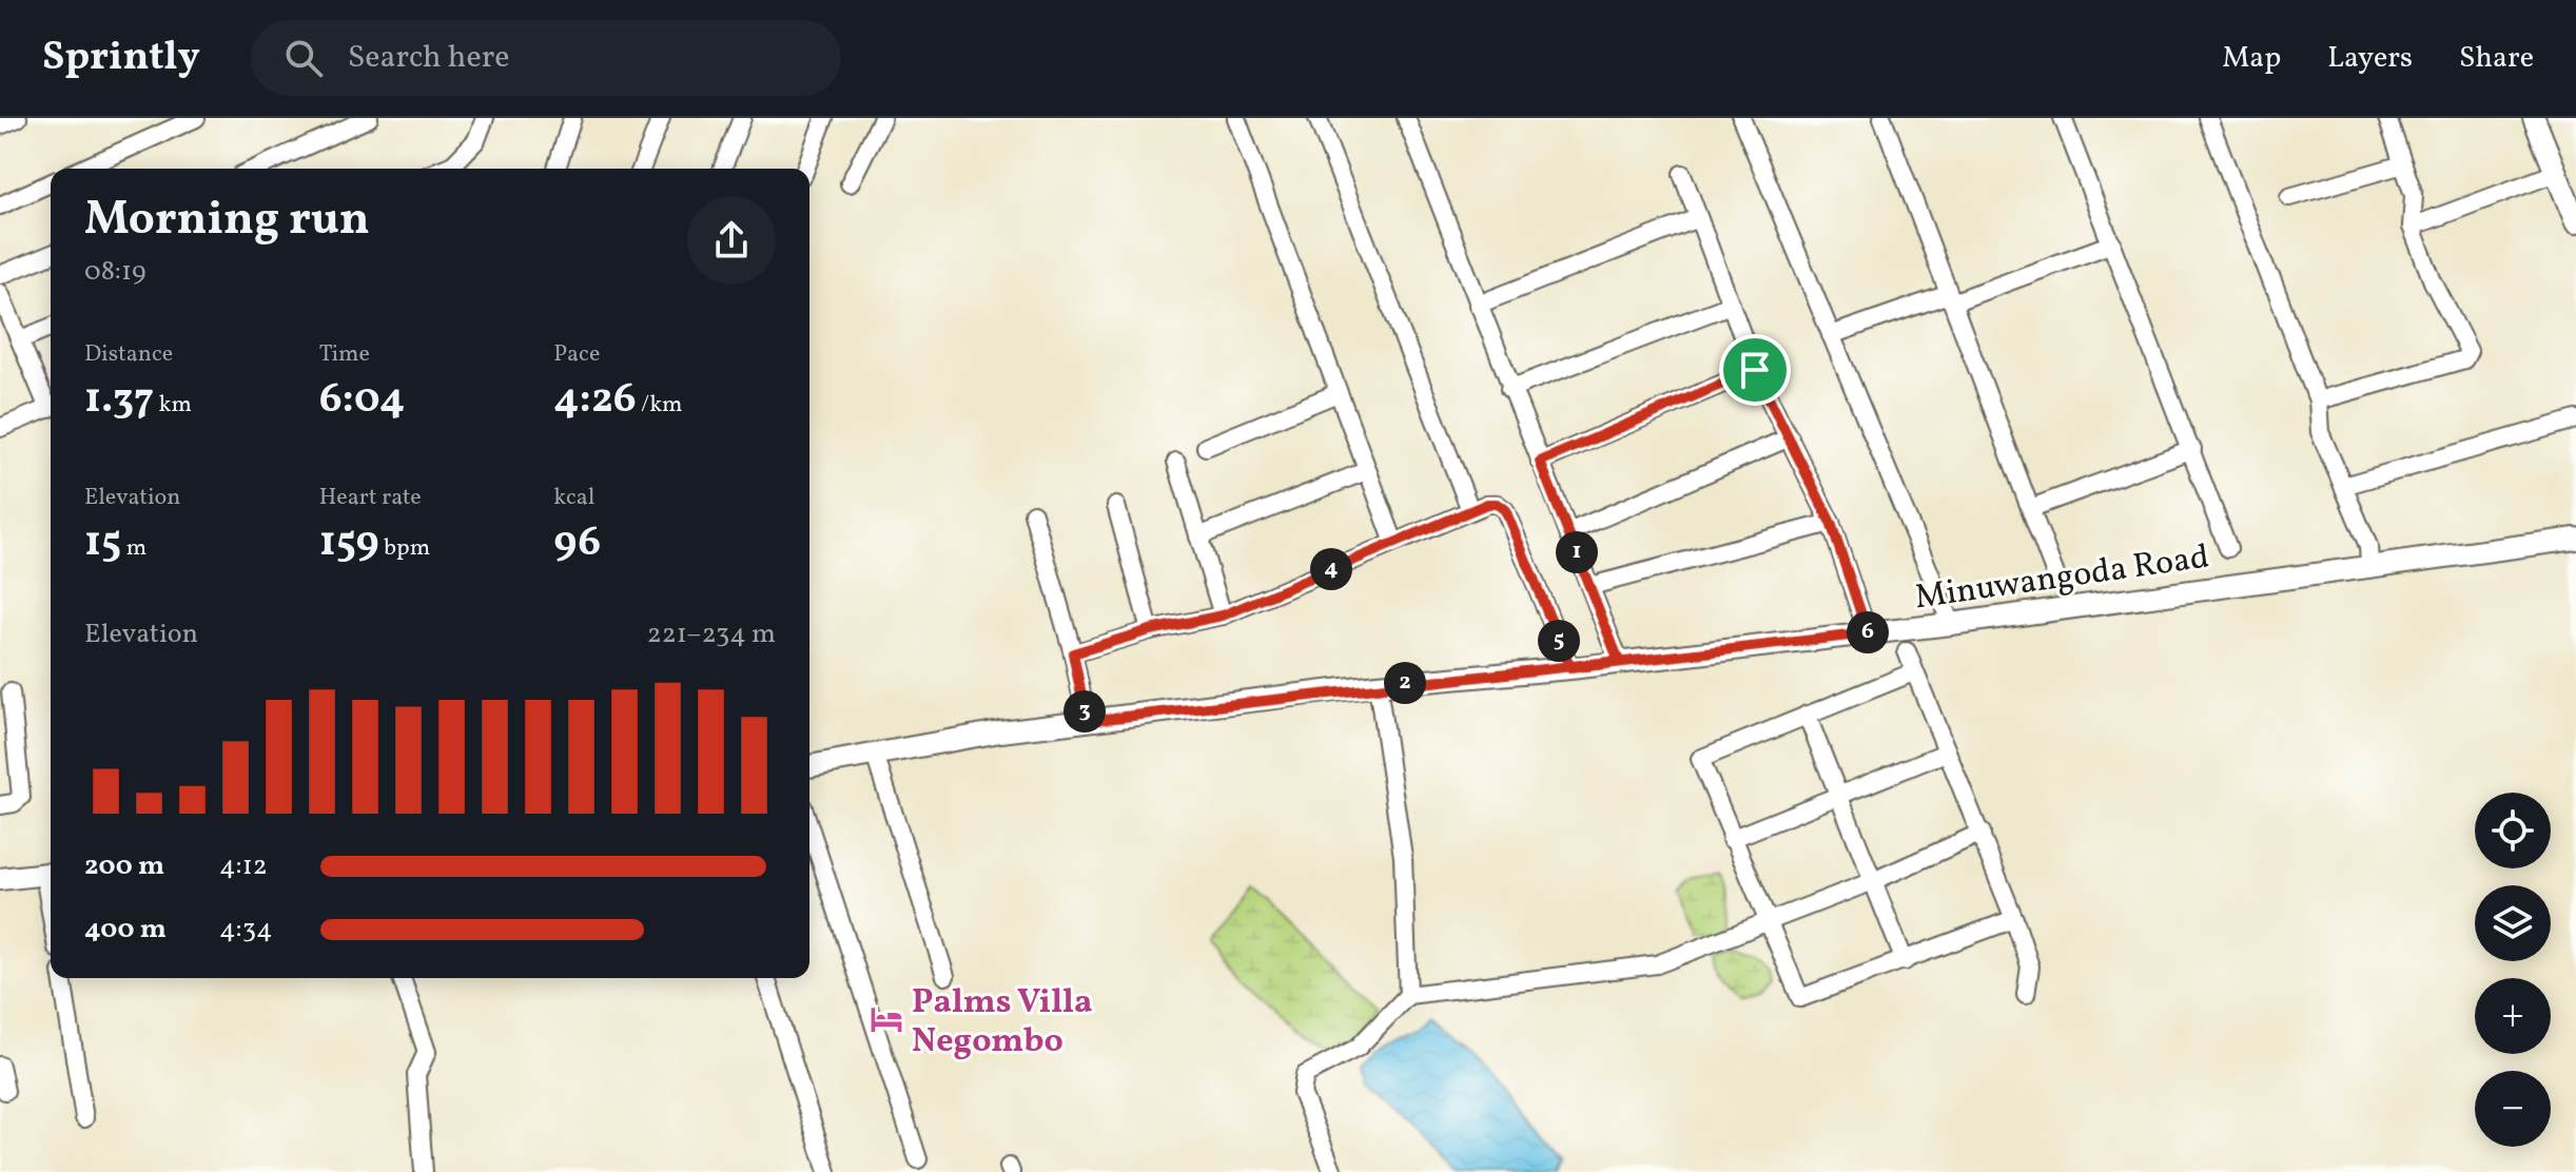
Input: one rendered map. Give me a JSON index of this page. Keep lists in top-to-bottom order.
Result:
{
  "streets": {
    "main road": ["Minuwangoda Road"]
  },
  "places": {
    "hotel": ["Palms Villa Negombo"]
  },
  "page": {
    "header": "Sprintly",
    "search": "Search here",
    "nav": ["Map", "Layers", "Share"],
    "heading": ["Morning run", "08:19"],
    "stats": [
      ["Distance", "1.37 km"],
      ["Time", "6:04"],
      ["Pace", "4:26 /km"],
      ["Elevation", "15 m"],
      ["Heart rate", "159 bpm"],
      ["kcal", "96"]
    ],
    "pins": [
      "1",
      "4",
      "6",
      "5",
      "2",
      "3"
    ],
    "chart": ["Elevation", "221–234 m"],
    "map_buttons": ["+", "−"],
    "list": [
      {
        "name": "200 m",
        "note": "4:12"
      },
      {
        "name": "400 m",
        "note": "4:34"
      }
    ]
  }
}
